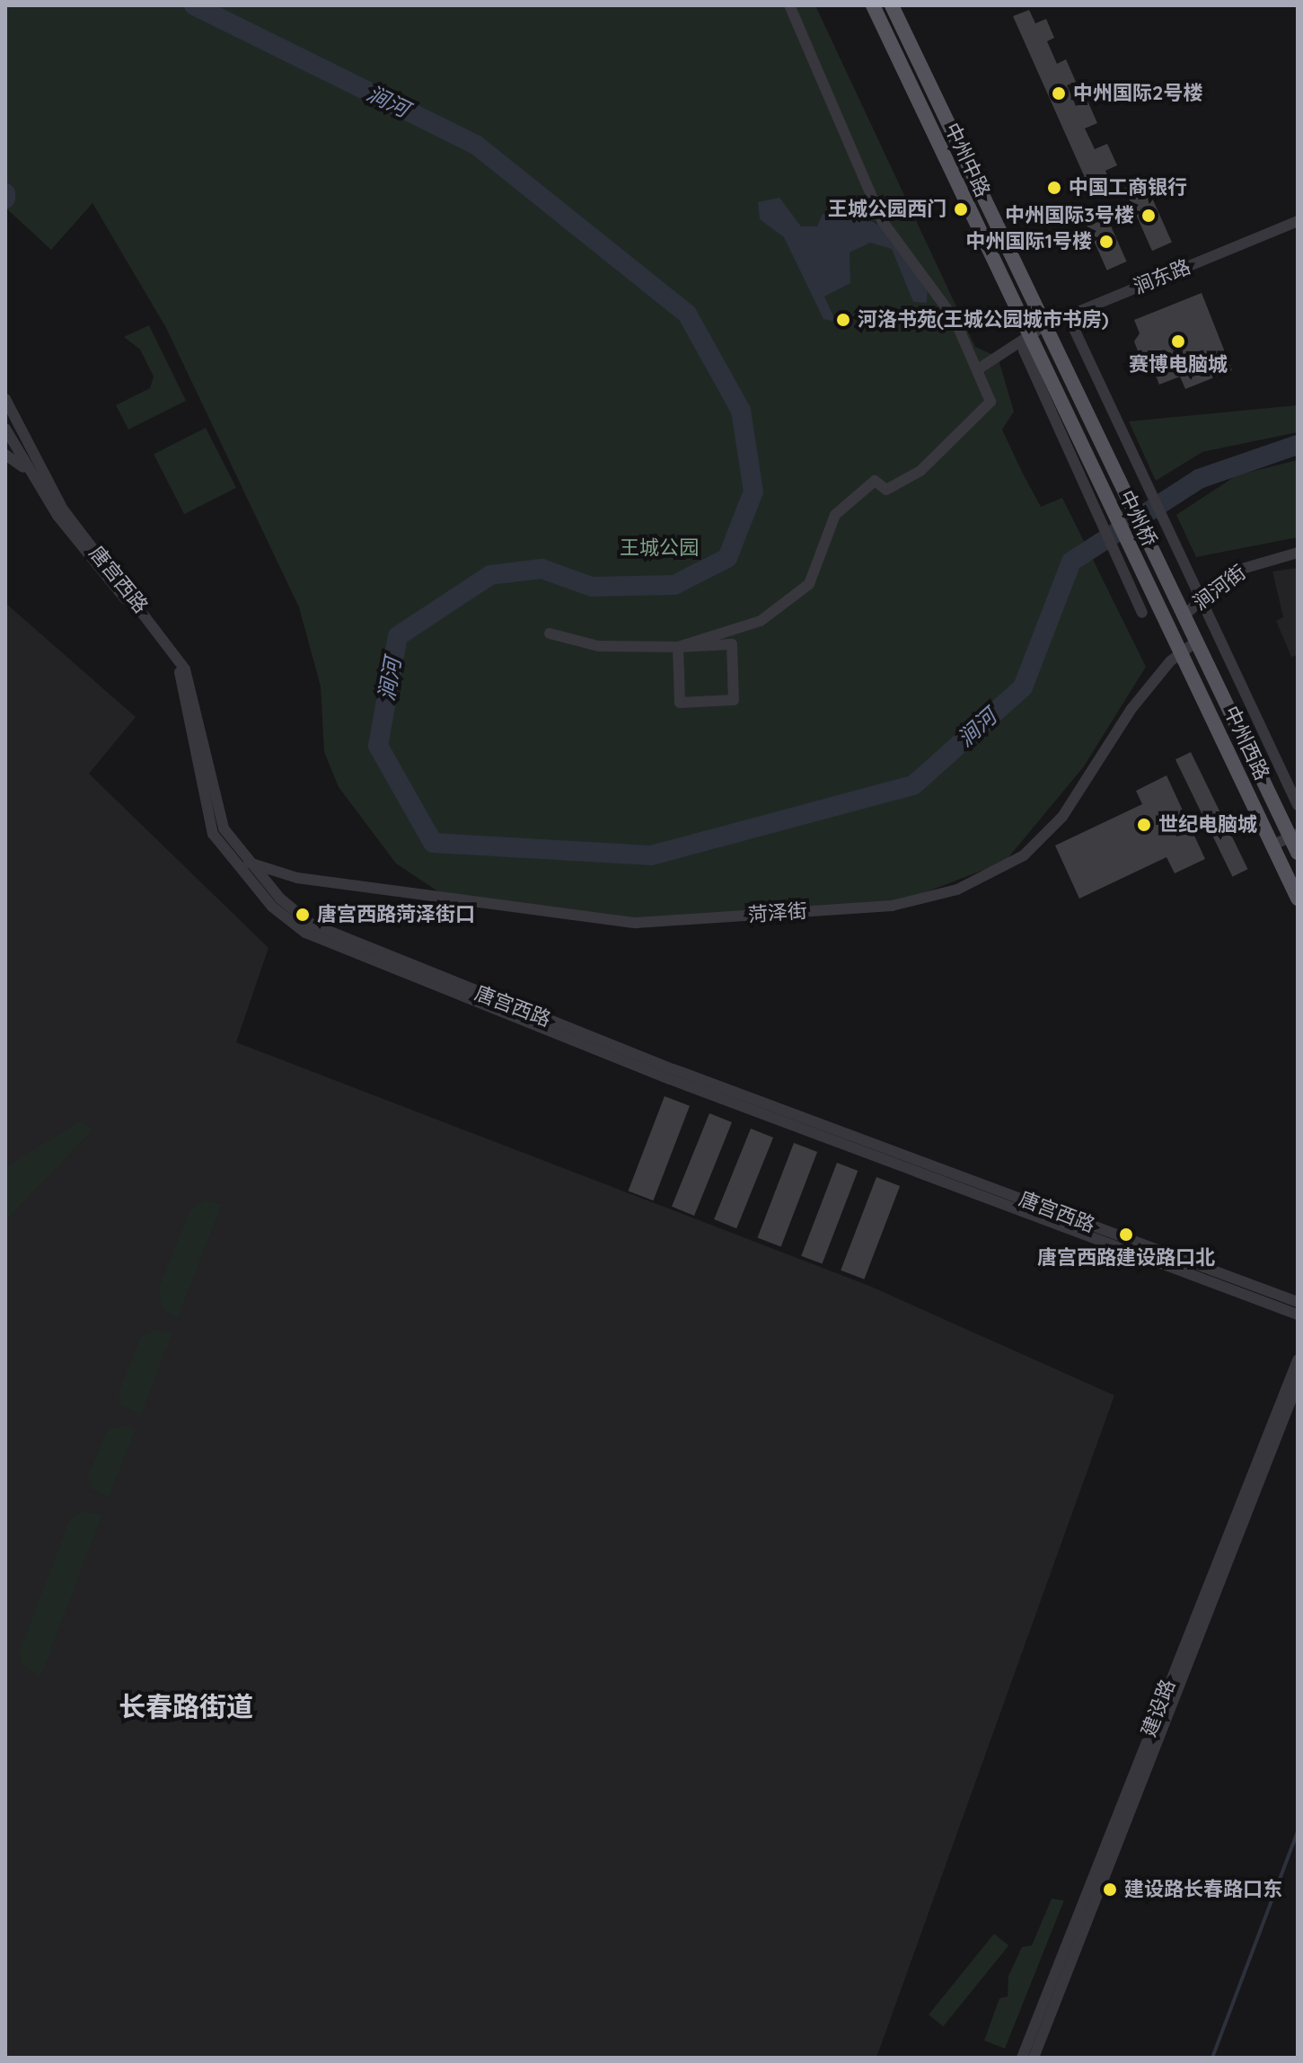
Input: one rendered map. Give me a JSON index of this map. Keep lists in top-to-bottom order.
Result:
{
  "streets": {
    "main road": ["中州中路", "中州桥", "中州西路"],
    "street": [
      "涧东路",
      "唐宫西路",
      "涧河街",
      "菏泽街",
      "建设路"
    ]
  },
  "crossings": [
    ["中州中路", "涧东路"],
    ["中州中路", "中州桥"],
    ["中州桥", "中州西路"],
    ["唐宫西路", "菏泽街"],
    ["涧河街", "中州西路"],
    ["中州西路", "菏泽街"]
  ],
  "districts": ["长春路街道"],
  "water": ["涧河"],
  "parks": ["王城公园"],
  "places": [
    "中州国际2号楼",
    "中国工商银行",
    "王城公园西门",
    "中州国际3号楼",
    "中州国际1号楼",
    "河洛书苑(王城公园城市书房)",
    "赛博电脑城",
    "世纪电脑城",
    "唐宫西路菏泽街口",
    "唐宫西路建设路口北",
    "建设路长春路口东"
  ]
}
